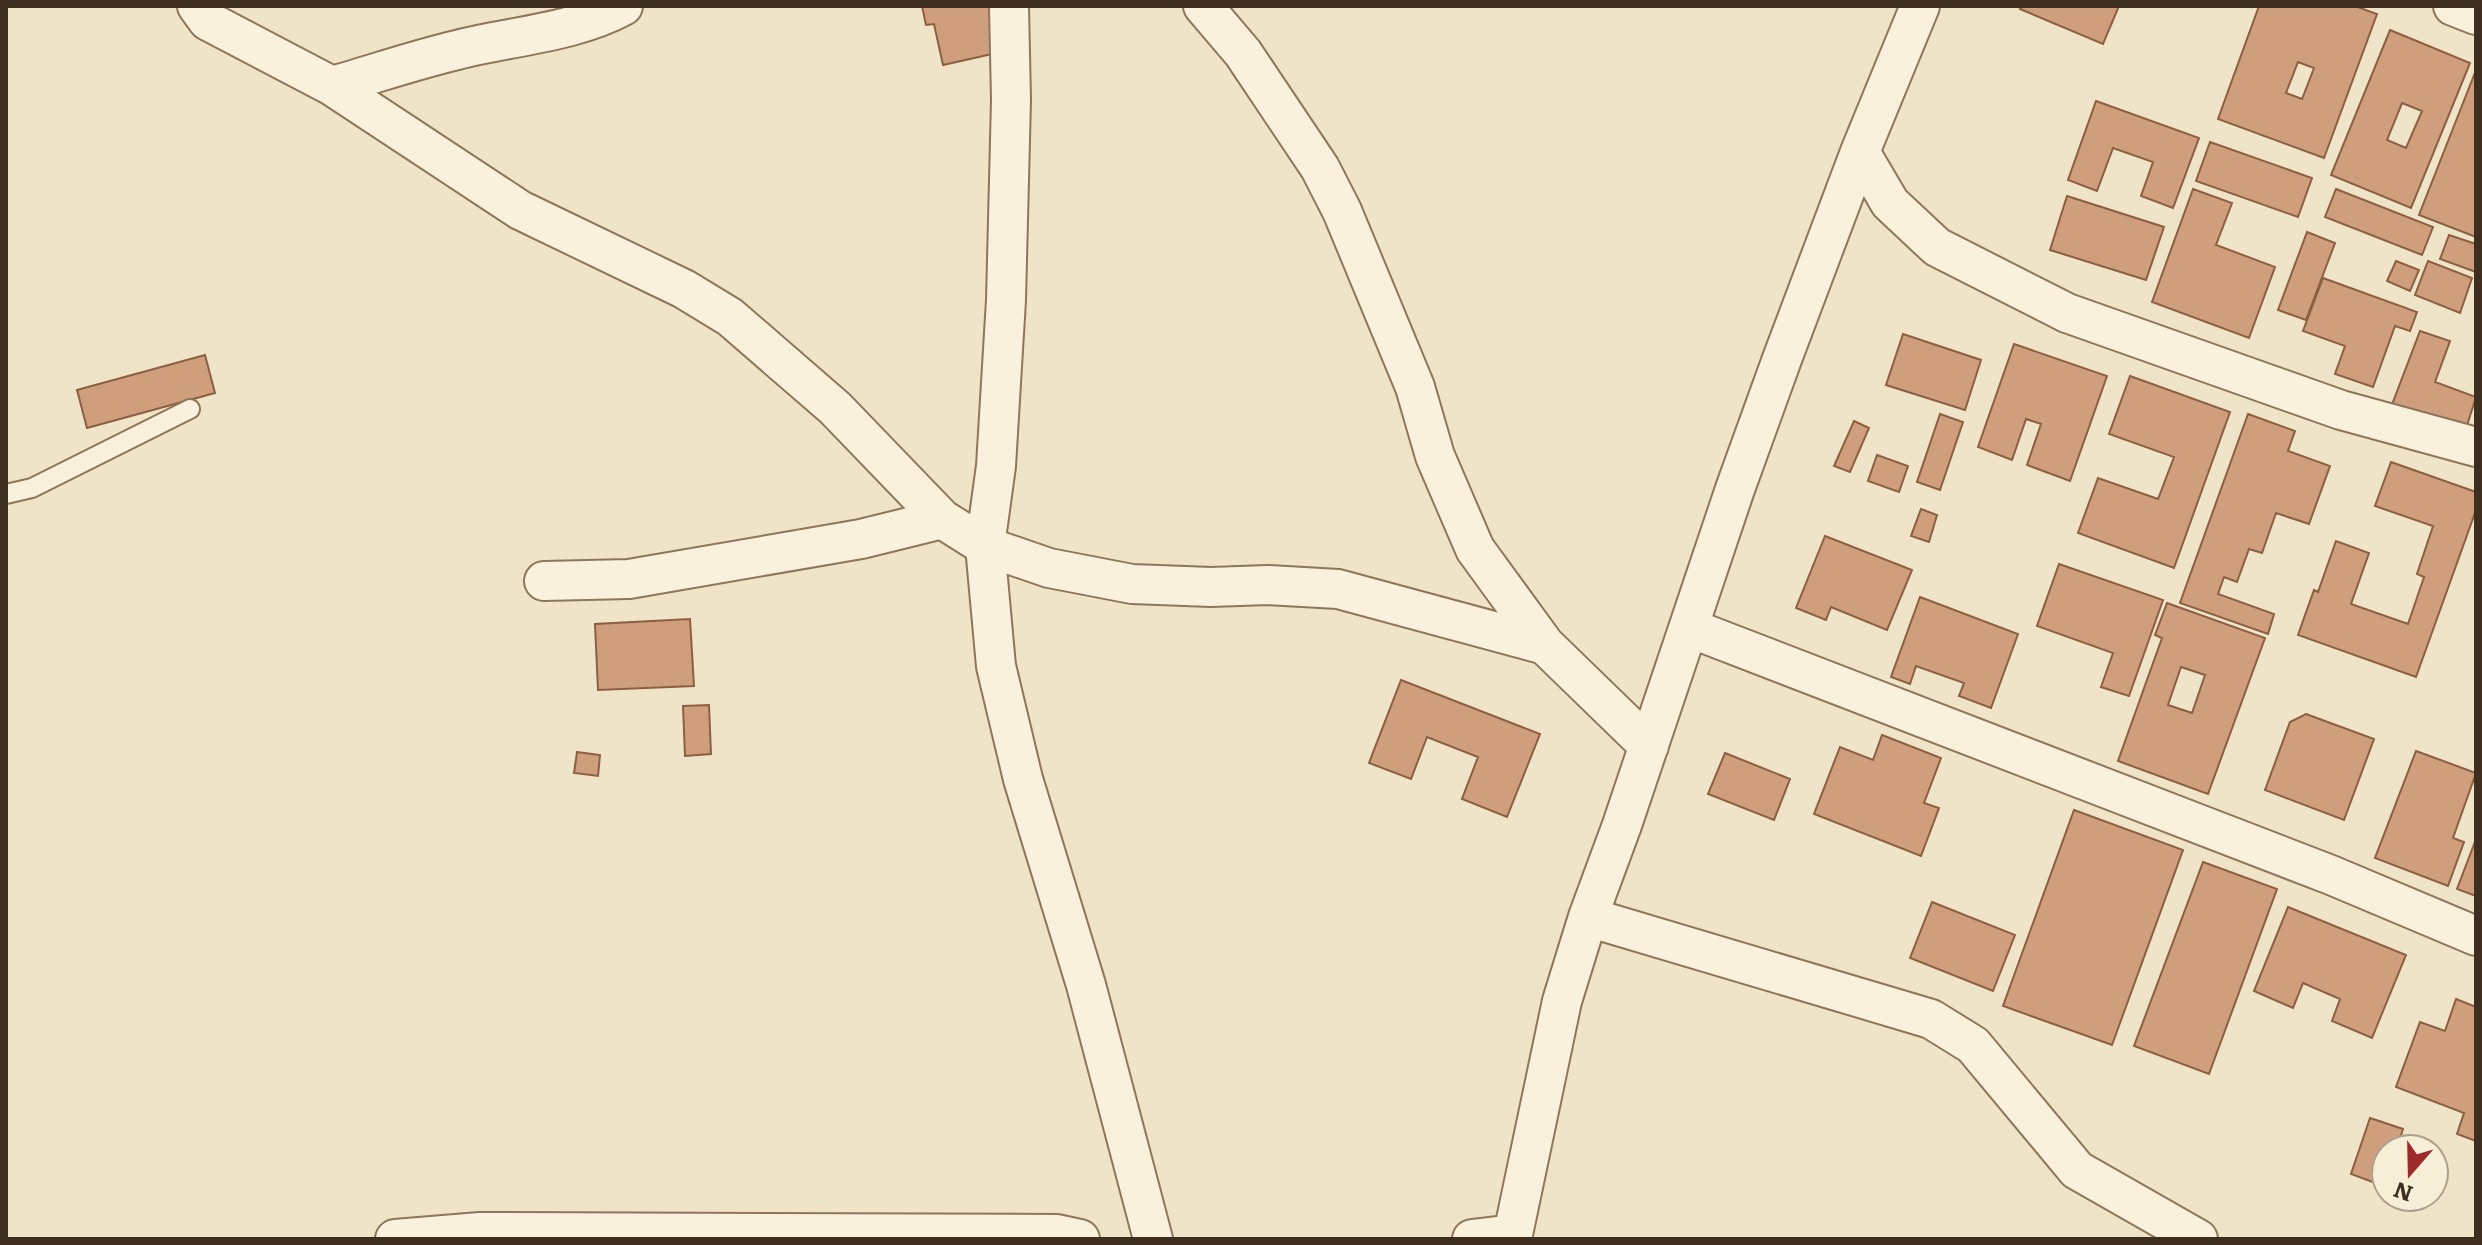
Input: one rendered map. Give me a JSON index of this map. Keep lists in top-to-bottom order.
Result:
{
  "north": "bottom"
}
